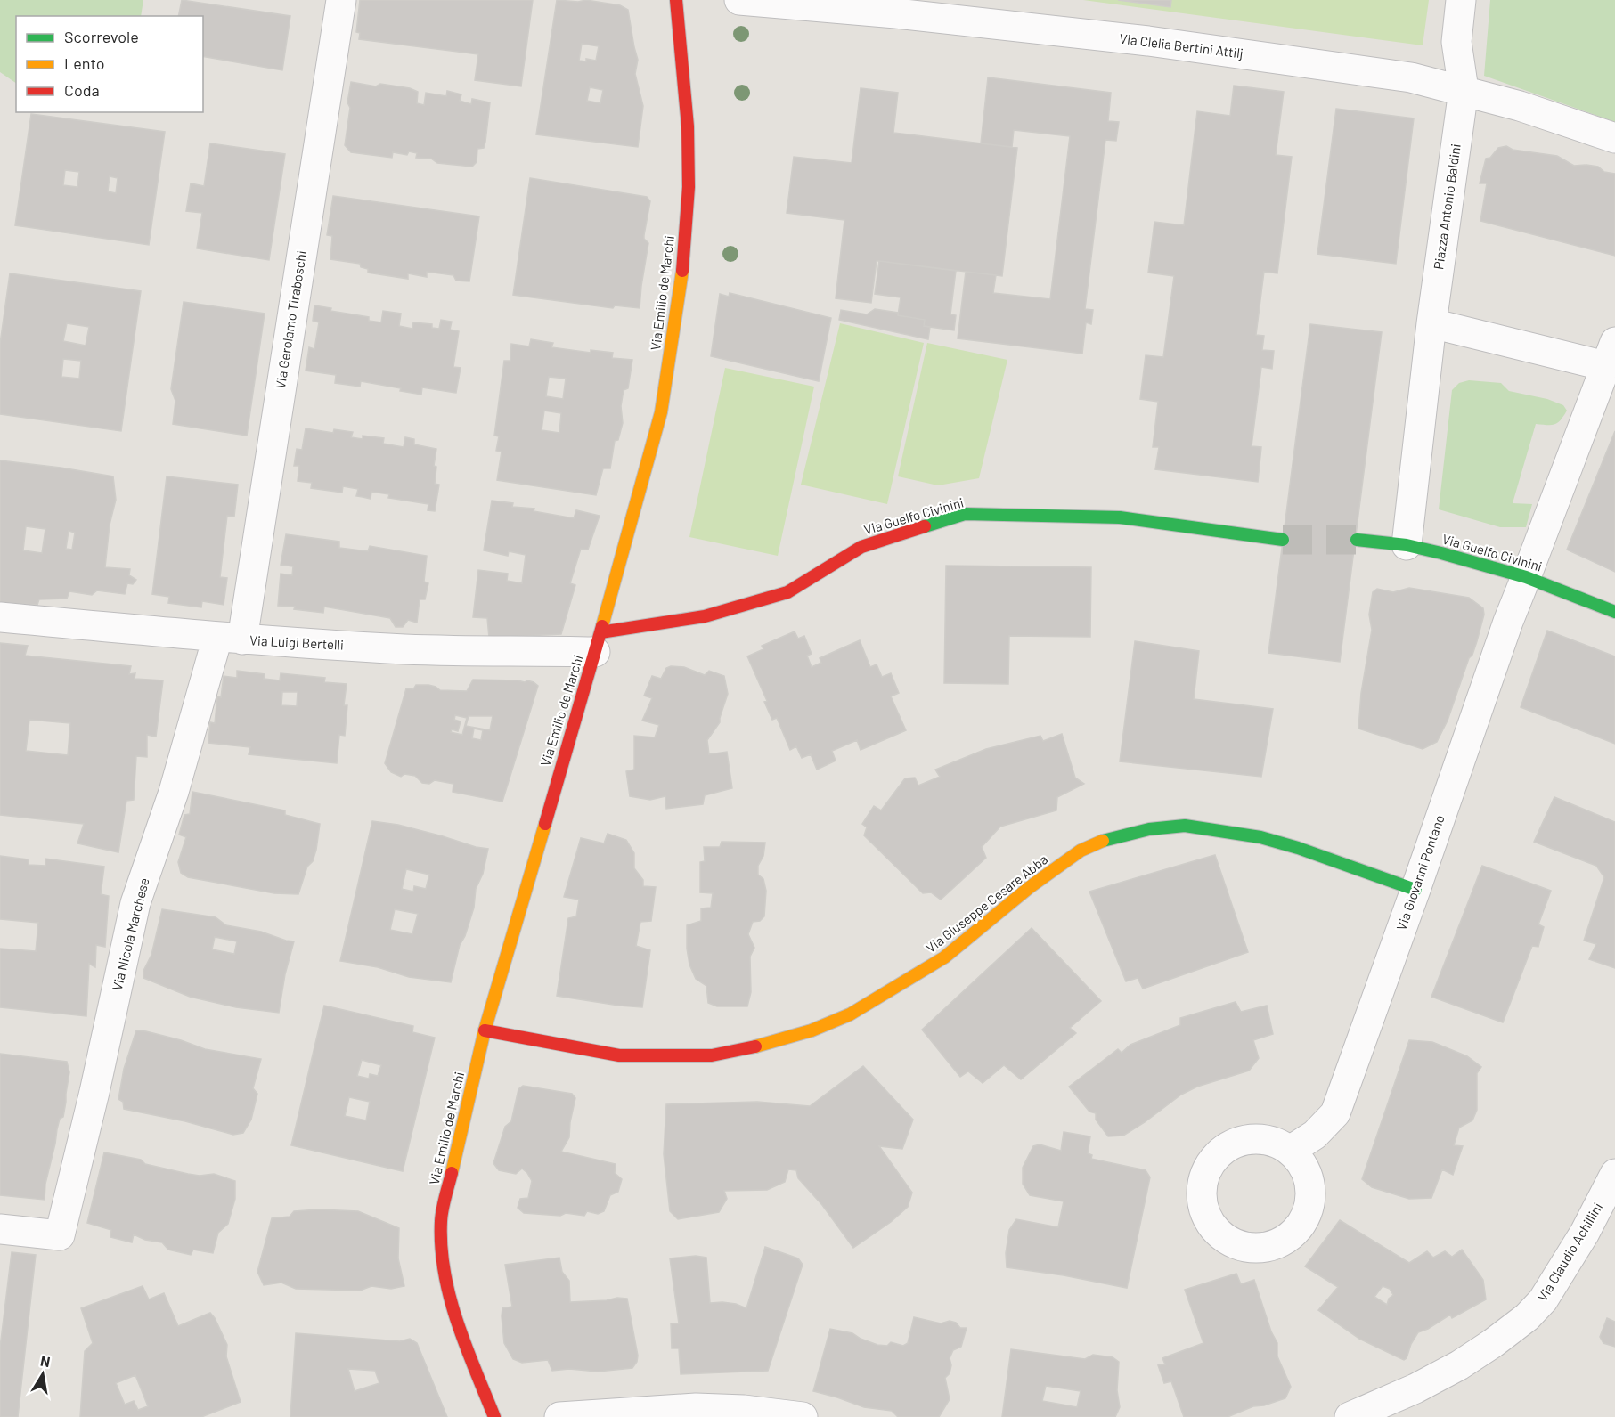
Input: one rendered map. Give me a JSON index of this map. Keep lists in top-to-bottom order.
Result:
{
  "streets": {
    "street": [
      "Via Clelia Bertini Attilj",
      "Piazza Antonio Baldini",
      "Via Emilio de Marchi",
      "Via Gerolamo Tiraboschi",
      "Via Guelfo Civinini",
      "Via Luigi Bertelli",
      "Via Giovanni Pontano",
      "Via Giuseppe Cesare Abba",
      "Via Nicola Marchese",
      "Via Claudio Achillini"
    ]
  },
  "crossings": [
    ["Via Clelia Bertini Attilj", "Piazza Antonio Baldini"],
    ["Piazza Antonio Baldini", "Via Guelfo Civinini"],
    ["Via Emilio de Marchi", "Via Guelfo Civinini"],
    ["Via Emilio de Marchi", "Via Luigi Bertelli"],
    ["Via Emilio de Marchi", "Via Giuseppe Cesare Abba"],
    ["Via Gerolamo Tiraboschi", "Via Luigi Bertelli"],
    ["Via Gerolamo Tiraboschi", "Via Nicola Marchese"],
    ["Via Guelfo Civinini", "Via Luigi Bertelli"],
    ["Via Guelfo Civinini", "Via Giovanni Pontano"],
    ["Via Luigi Bertelli", "Via Nicola Marchese"],
    ["Via Giovanni Pontano", "Via Giuseppe Cesare Abba"]
  ],
  "legend": ["Scorrevole", "Lento", "Coda"],
  "north": "top"
}
